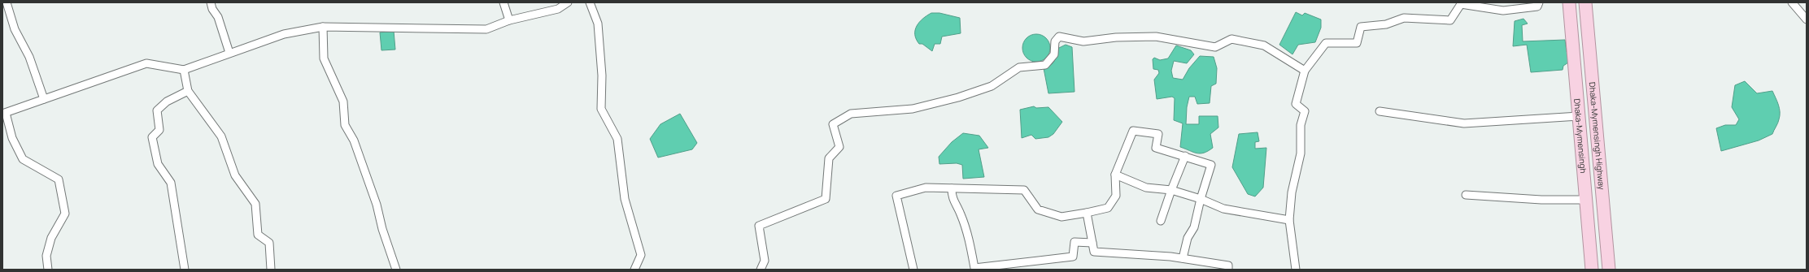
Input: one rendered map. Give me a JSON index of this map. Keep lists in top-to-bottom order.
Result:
{
  "streets": {
    "highway": ["Dhaka-Mymensingh Highway", "Dhaka-Mymensingh"]
  }
}
